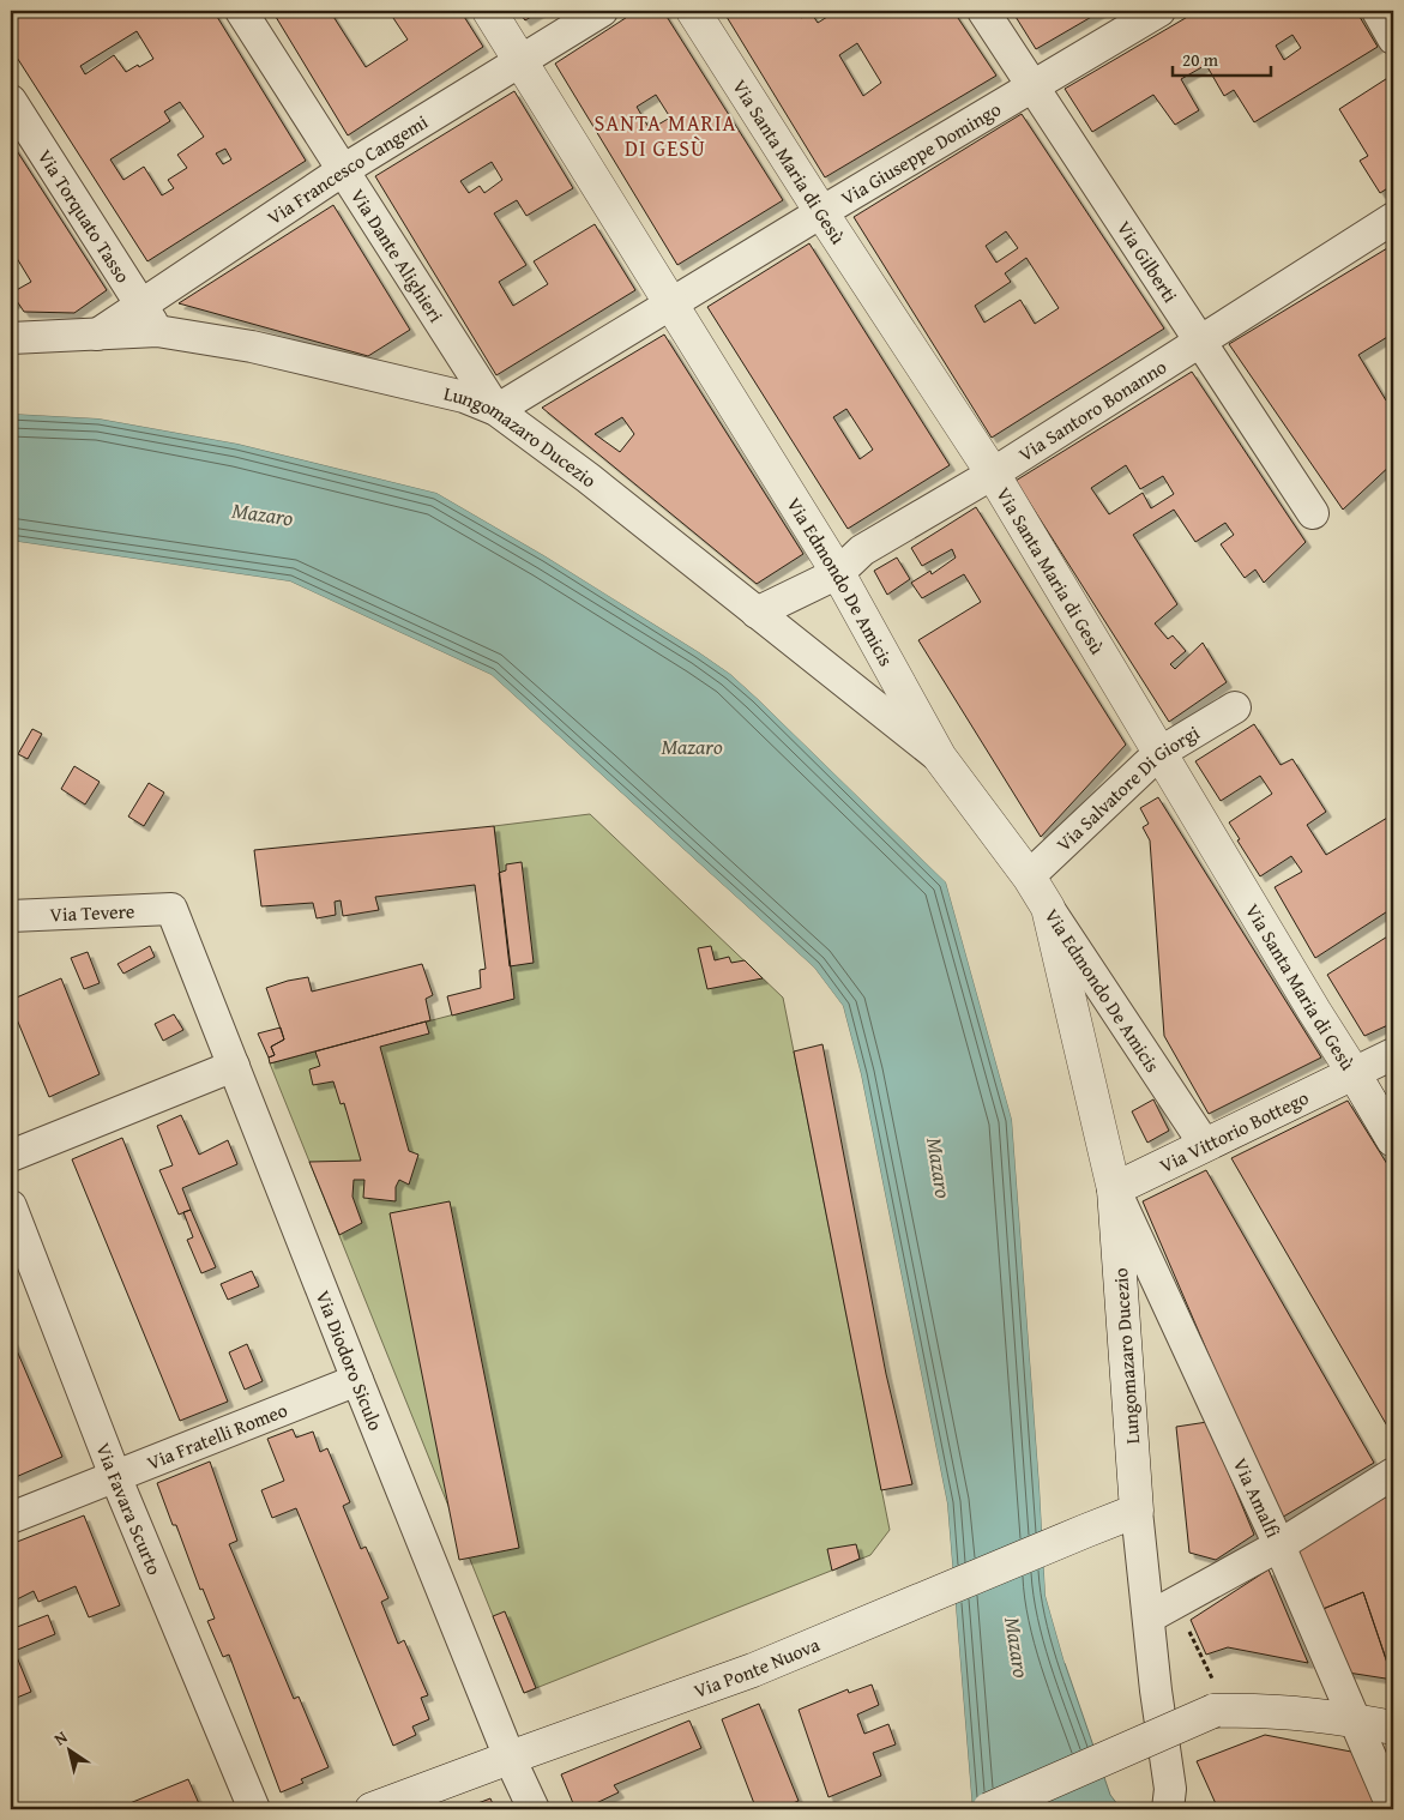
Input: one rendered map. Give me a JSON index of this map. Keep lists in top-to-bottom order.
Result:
{
  "streets": {
    "street": [
      "Via Giuseppe Domingo",
      "Via Santa Maria di Gesù",
      "Via Francesco Cangemi",
      "Via Torquato Tasso",
      "Via Dante Alighieri",
      "Via Gilberti",
      "Via Santoro Bonanno",
      "Lungomazaro Ducezio",
      "Via Edmondo De Amicis",
      "Via Salvatore Di Giorgi",
      "Via Tevere",
      "Via Vittorio Bottego",
      "Via Diodoro Siculo",
      "Via Fratelli Romeo",
      "Via Amalfi",
      "Via Favara Scurto",
      "Via Ponte Nuova"
    ]
  },
  "crossings": [
    ["Via Giuseppe Domingo", "Via Santa Maria di Gesù"],
    ["Via Giuseppe Domingo", "Via Dante Alighieri"],
    ["Via Giuseppe Domingo", "Via Gilberti"],
    ["Via Giuseppe Domingo", "Lungomazaro Ducezio"],
    ["Via Giuseppe Domingo", "Via Edmondo De Amicis"],
    ["Via Santa Maria di Gesù", "Via Santoro Bonanno"],
    ["Via Santa Maria di Gesù", "Via Salvatore Di Giorgi"],
    ["Via Santa Maria di Gesù", "Via Vittorio Bottego"],
    ["Via Francesco Cangemi", "Via Torquato Tasso"],
    ["Via Francesco Cangemi", "Via Dante Alighieri"],
    ["Via Francesco Cangemi", "Lungomazaro Ducezio"],
    ["Via Francesco Cangemi", "Via Edmondo De Amicis"],
    ["Via Torquato Tasso", "Lungomazaro Ducezio"],
    ["Via Dante Alighieri", "Lungomazaro Ducezio"],
    ["Via Gilberti", "Via Santoro Bonanno"],
    ["Via Santoro Bonanno", "Lungomazaro Ducezio"],
    ["Via Santoro Bonanno", "Via Edmondo De Amicis"],
    ["Lungomazaro Ducezio", "Via Edmondo De Amicis"],
    ["Lungomazaro Ducezio", "Via Vittorio Bottego"],
    ["Lungomazaro Ducezio", "Via Amalfi"],
    ["Lungomazaro Ducezio", "Via Ponte Nuova"],
    ["Via Edmondo De Amicis", "Via Salvatore Di Giorgi"],
    ["Via Edmondo De Amicis", "Via Vittorio Bottego"],
    ["Via Tevere", "Via Diodoro Siculo"],
    ["Via Vittorio Bottego", "Via Amalfi"],
    ["Via Diodoro Siculo", "Via Fratelli Romeo"],
    ["Via Diodoro Siculo", "Via Ponte Nuova"],
    ["Via Fratelli Romeo", "Via Favara Scurto"]
  ],
  "districts": ["SANTA MARIA DI GESÙ"],
  "water": ["Mazaro"],
  "scale_bar": "20 m",
  "north": "top left"
}
